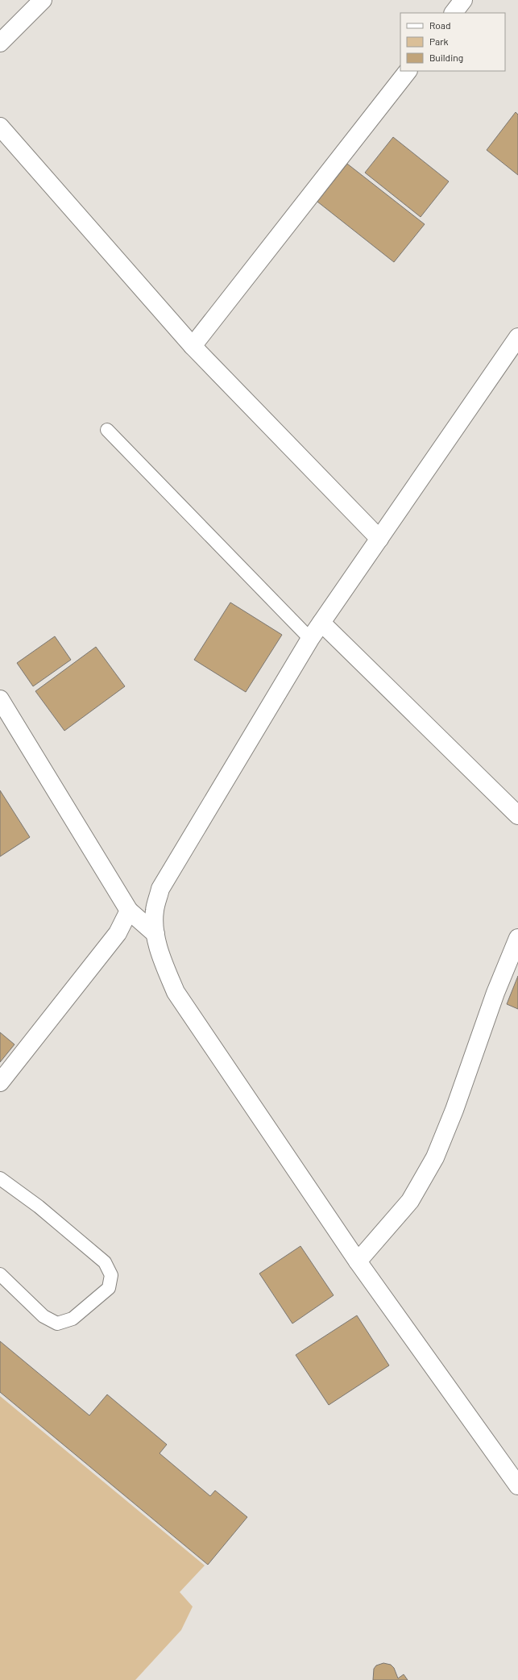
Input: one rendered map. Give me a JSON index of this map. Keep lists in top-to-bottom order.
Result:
{
  "legend": ["Road", "Park", "Building"]
}
